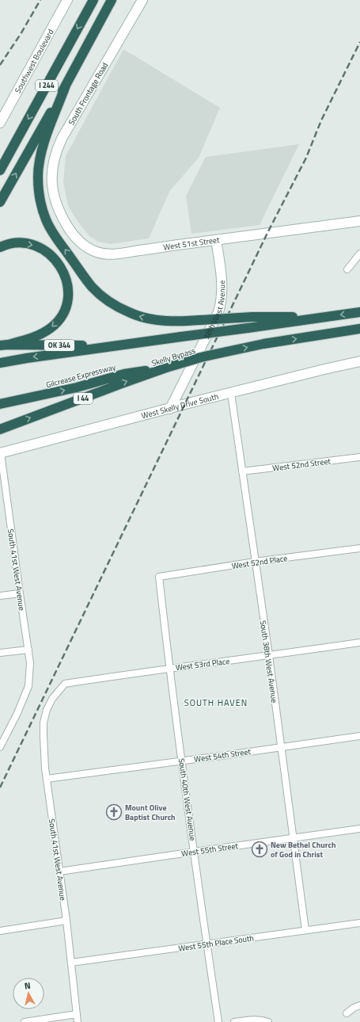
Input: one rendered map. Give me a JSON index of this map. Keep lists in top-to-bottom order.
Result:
{
  "streets": {
    "highway": [
      "I 244",
      "OK 344",
      "Skelly Bypass",
      "Gilcrease Expressway",
      "I 44"
    ],
    "street": [
      "Southwest Boulevard",
      "South Frontage Road",
      "West 51st Street",
      "38th West Avenue",
      "West Skelly Drive South",
      "West 52nd Street",
      "West 52nd Place",
      "South 41st West Avenue",
      "South 38th West Avenue",
      "West 53rd Place",
      "West 54th Street",
      "South 40th West Avenue",
      "West 55th Street",
      "West 55th Place South"
    ]
  },
  "crossings": [
    ["South Frontage Road", "West 51st Street"],
    ["West 51st Street", "38th West Avenue"],
    ["38th West Avenue", "West Skelly Drive South"],
    ["OK 344", "Skelly Bypass"],
    ["Skelly Bypass", "Gilcrease Expressway"],
    ["West Skelly Drive South", "South 41st West Avenue"],
    ["West Skelly Drive South", "South 38th West Avenue"],
    ["West 52nd Street", "South 38th West Avenue"],
    ["West 52nd Place", "South 38th West Avenue"],
    ["West 52nd Place", "South 40th West Avenue"],
    ["South 41st West Avenue", "West 53rd Place"],
    ["South 41st West Avenue", "West 54th Street"],
    ["South 41st West Avenue", "West 55th Street"],
    ["South 41st West Avenue", "West 55th Place South"],
    ["South 38th West Avenue", "West 53rd Place"],
    ["South 38th West Avenue", "West 54th Street"],
    ["South 38th West Avenue", "West 55th Street"],
    ["South 38th West Avenue", "West 55th Place South"],
    ["West 53rd Place", "South 40th West Avenue"],
    ["West 54th Street", "South 40th West Avenue"],
    ["South 40th West Avenue", "West 55th Street"],
    ["South 40th West Avenue", "West 55th Place South"]
  ],
  "districts": ["SOUTH HAVEN"],
  "places": {
    "church": ["Mount Olive Baptist Church", "New Bethel Church of God in Christ"]
  },
  "north": "top"
}
